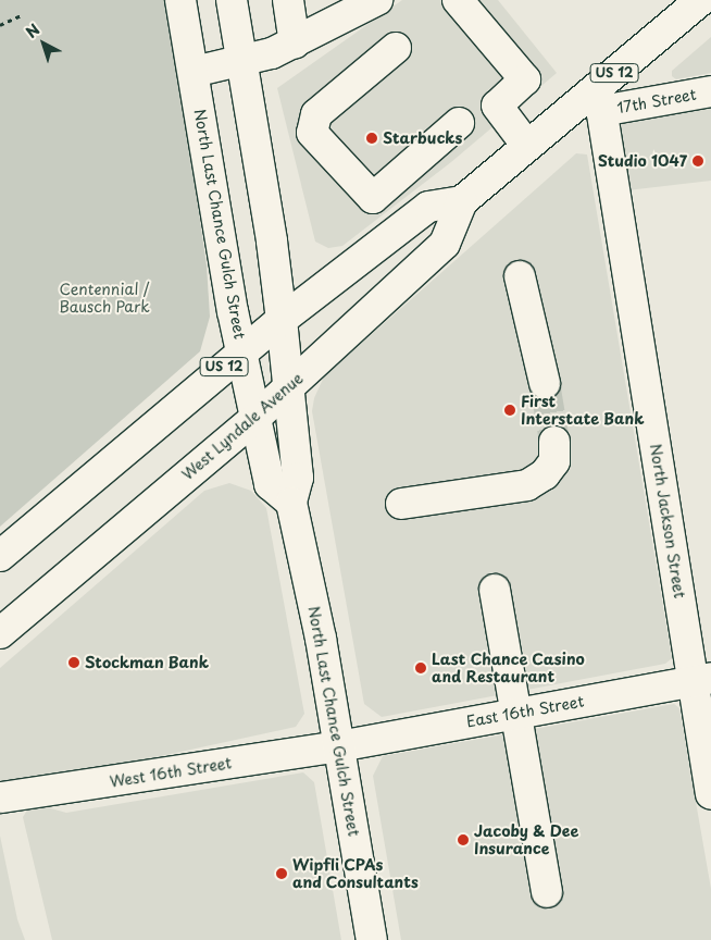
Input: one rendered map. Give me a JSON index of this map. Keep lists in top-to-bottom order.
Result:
{
  "streets": {
    "main road": [
      "US 12",
      "17th Street",
      "North Last Chance Gulch Street",
      "West Lyndale Avenue",
      "North Jackson Street",
      "East 16th Street",
      "West 16th Street"
    ]
  },
  "crossings": [
    ["US 12", "North Last Chance Gulch Street"],
    ["US 12", "West Lyndale Avenue"],
    ["17th Street", "West Lyndale Avenue"],
    ["17th Street", "North Jackson Street"],
    ["North Last Chance Gulch Street", "West Lyndale Avenue"],
    ["North Last Chance Gulch Street", "East 16th Street"],
    ["North Last Chance Gulch Street", "West 16th Street"],
    ["West Lyndale Avenue", "North Jackson Street"],
    ["North Jackson Street", "East 16th Street"],
    ["East 16th Street", "West 16th Street"]
  ],
  "parks": ["Centennial / Bausch Park"],
  "places": [
    "Starbucks",
    "Studio 1047",
    "First Interstate Bank",
    "Stockman Bank",
    "Last Chance Casino and Restaurant",
    "Jacoby & Dee Insurance",
    "Wipfli CPAs and Consultants"
  ],
  "north": "top left"
}
